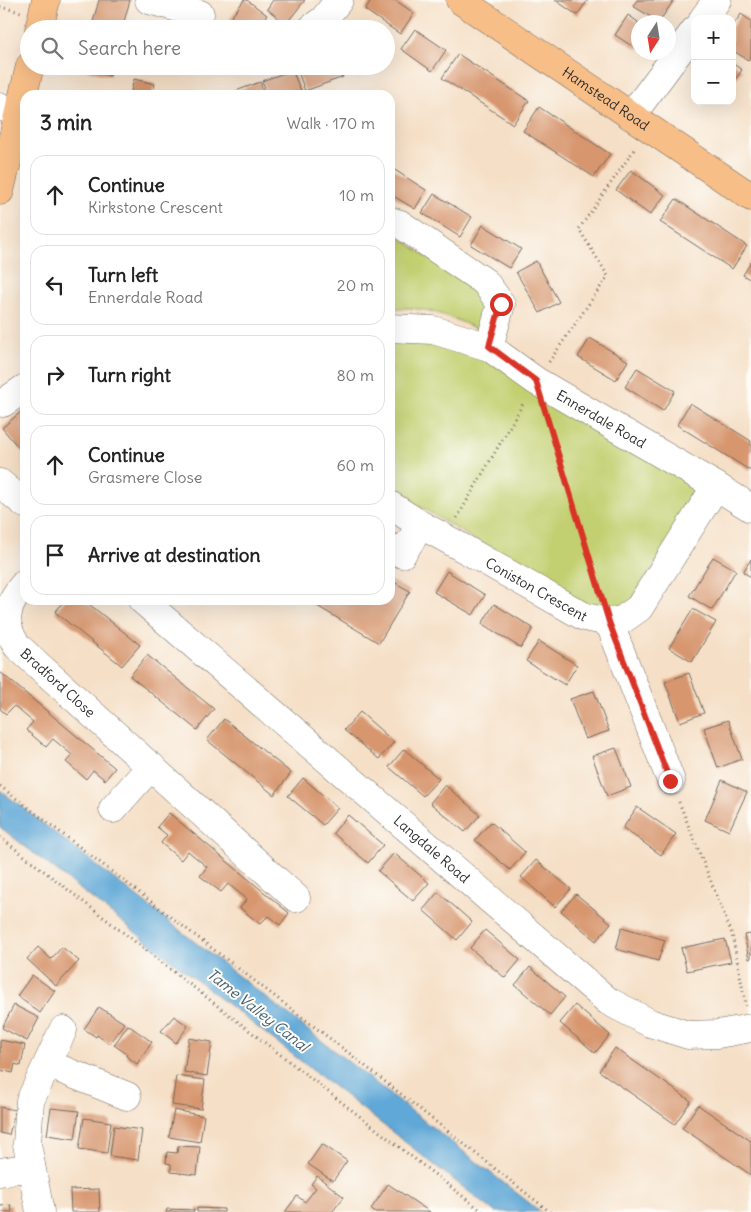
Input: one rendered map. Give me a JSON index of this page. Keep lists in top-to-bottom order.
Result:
{
  "streets": {
    "main road": ["Hamstead Road"],
    "street": [
      "Ennerdale Road",
      "Coniston Crescent",
      "Bradford Close",
      "Langdale Road"
    ]
  },
  "water": ["Tame Valley Canal"],
  "north": "bottom",
  "page": {
    "map_buttons": ["+", "−"],
    "search": "Search here",
    "heading": ["3 min", "Walk · 170 m"],
    "list": [
      ["Continue", "Kirkstone Crescent", "10 m"],
      ["Turn left", "Ennerdale Road", "20 m"],
      ["Turn right", "80 m"],
      ["Continue", "Grasmere Close", "60 m"],
      "Arrive at destination"
    ]
  }
}
